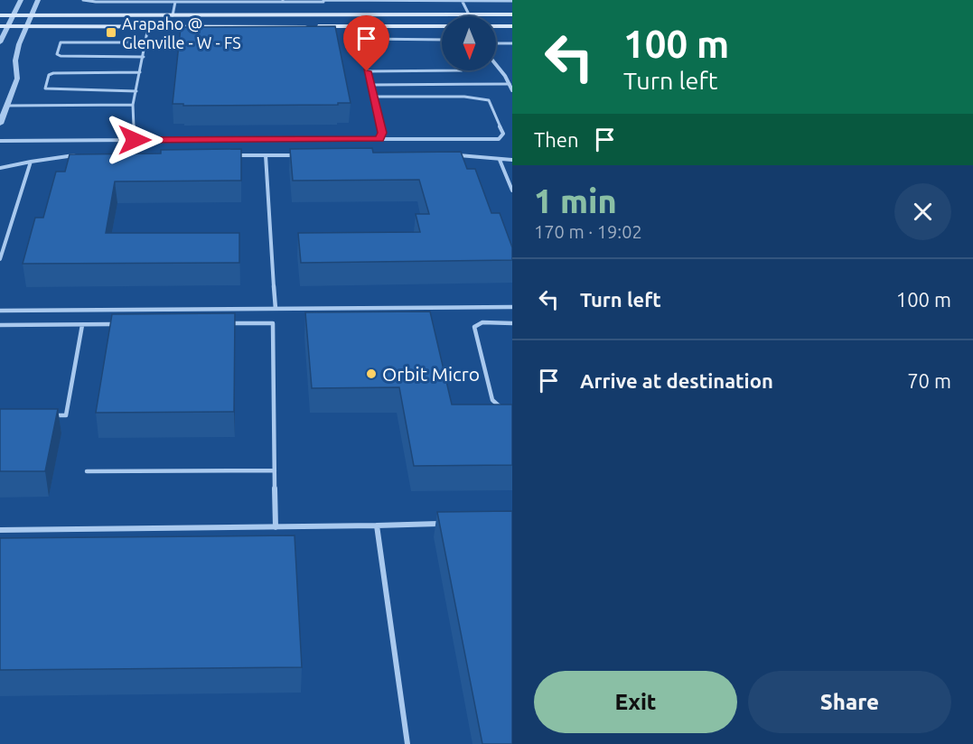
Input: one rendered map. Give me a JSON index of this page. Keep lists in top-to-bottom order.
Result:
{
  "places": {
    "transit": ["Arapaho @ Glenville - W - FS"],
    "other": ["Orbit Micro"]
  },
  "north": "bottom",
  "page": {
    "turn": ["100 m", "Turn left"],
    "then": "Then",
    "heading": ["1 min", "170 m · 19:02"],
    "list": [
      {
        "name": "Turn left",
        "value": "100 m"
      },
      {
        "name": "Arrive at destination",
        "value": "70 m"
      }
    ],
    "buttons": ["Exit", "Share"]
  }
}
